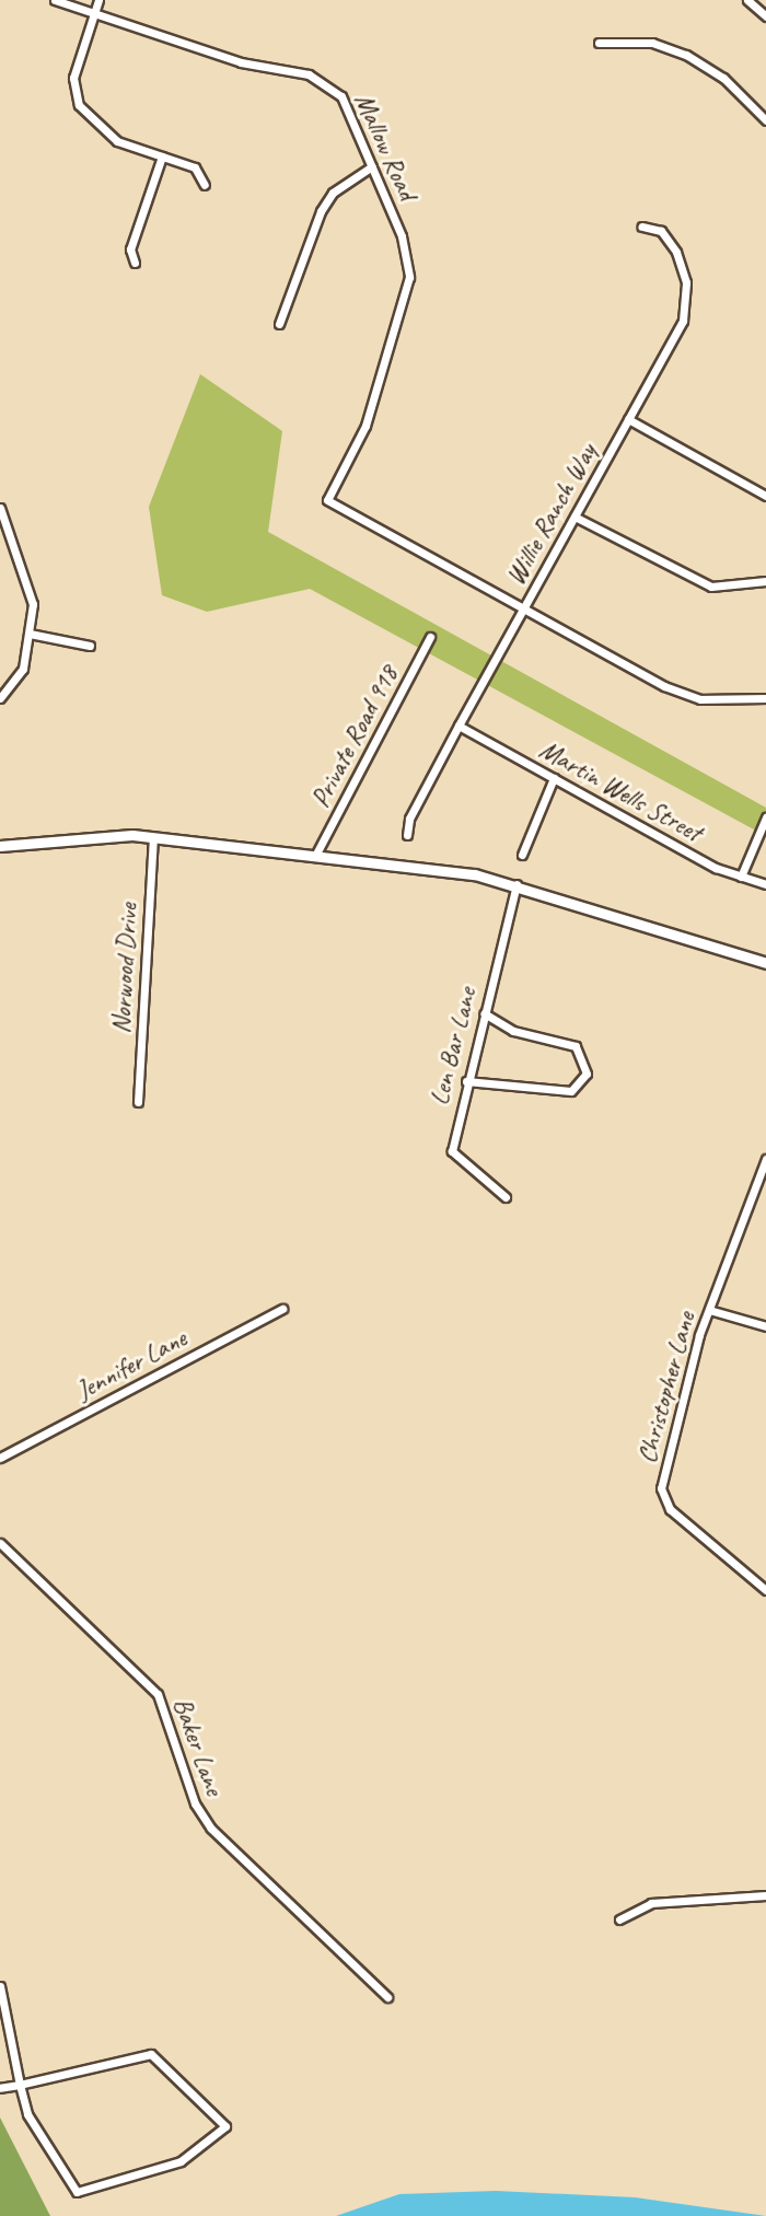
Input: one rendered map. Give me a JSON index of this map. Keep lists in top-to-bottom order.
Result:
{
  "streets": {
    "street": [
      "Mallow Road",
      "Willie Ranch Way",
      "Private Road 918",
      "Martin Wells Street",
      "Norwood Drive",
      "Len Bar Lane",
      "Jennifer Lane",
      "Christopher Lane",
      "Baker Lane"
    ]
  },
  "crossings": [
    ["Mallow Road", "Willie Ranch Way"],
    ["Willie Ranch Way", "Martin Wells Street"]
  ]
}
